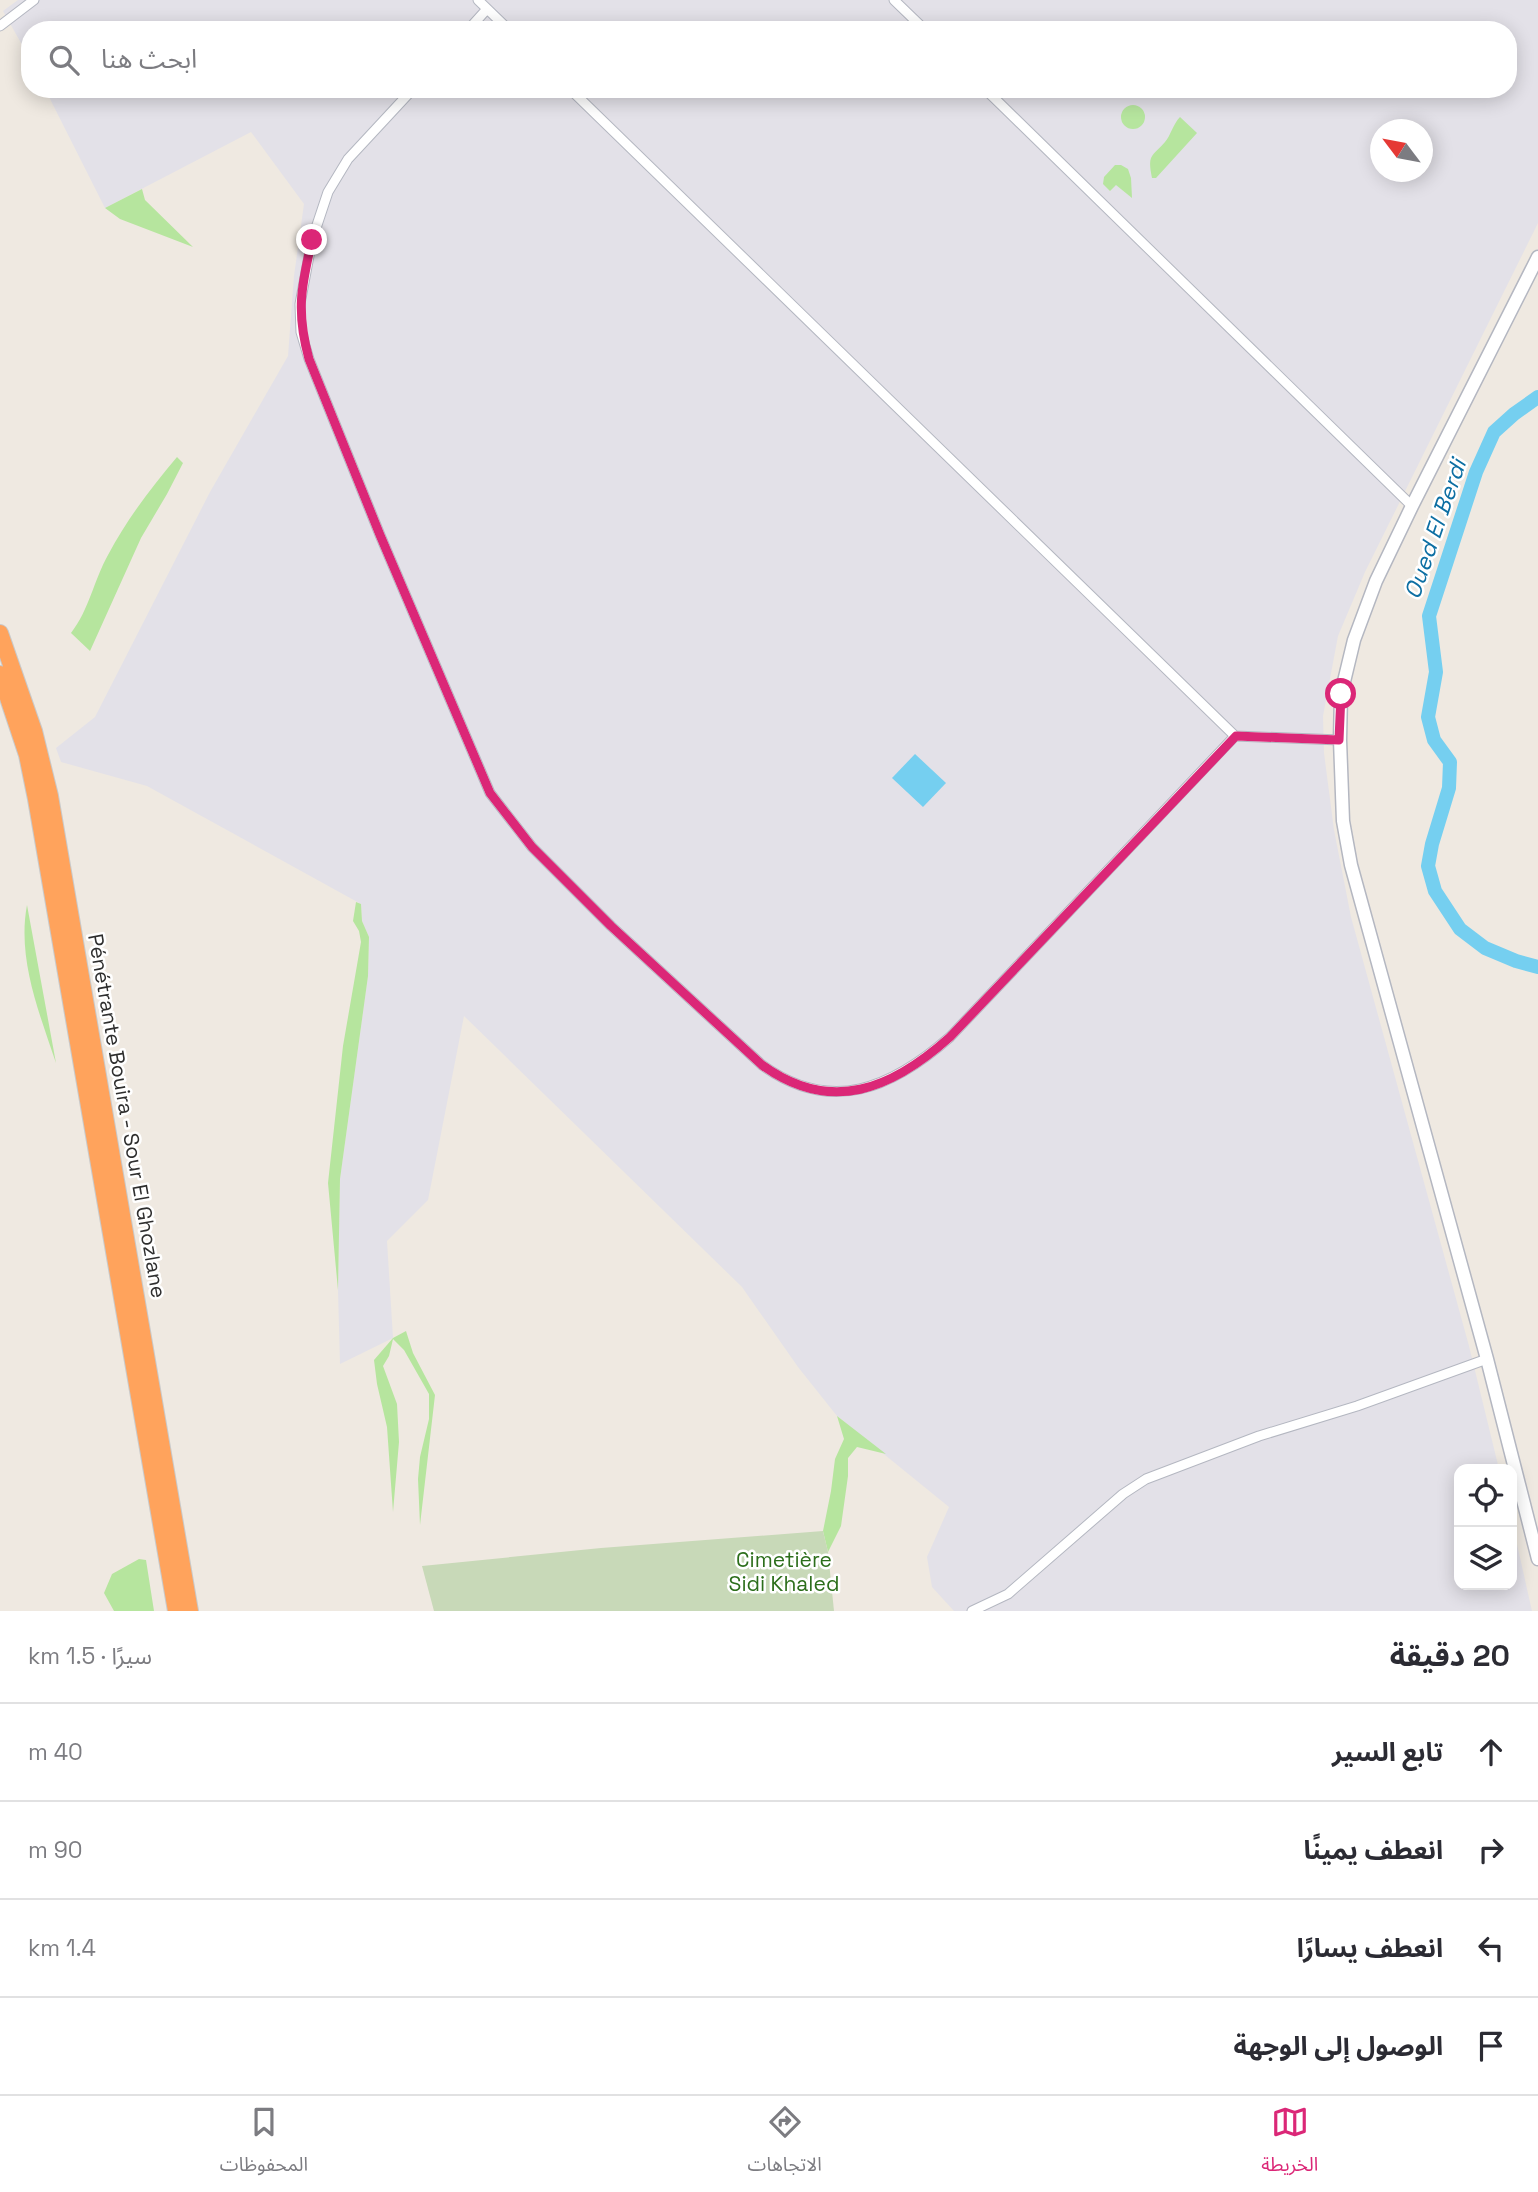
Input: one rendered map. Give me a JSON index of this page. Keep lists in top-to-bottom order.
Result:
{
  "streets": {
    "highway": ["Pénétrante Bouira - Sour El Ghozlane"]
  },
  "water": ["Oued El Berdi"],
  "parks": ["Cimetière Sidi Khaled"],
  "north": "top left",
  "page": {
    "search": "ابحث هنا",
    "heading": ["20 دقيقة", "سيرًا · 1.5 km"],
    "list": [
      ["تابع السير", "40 m"],
      ["انعطف يمينًا", "90 m"],
      ["انعطف يسارًا", "1.4 km"],
      "الوصول إلى الوجهة"
    ],
    "nav": ["الخريطة", "الاتجاهات", "المحفوظات"]
  }
}
